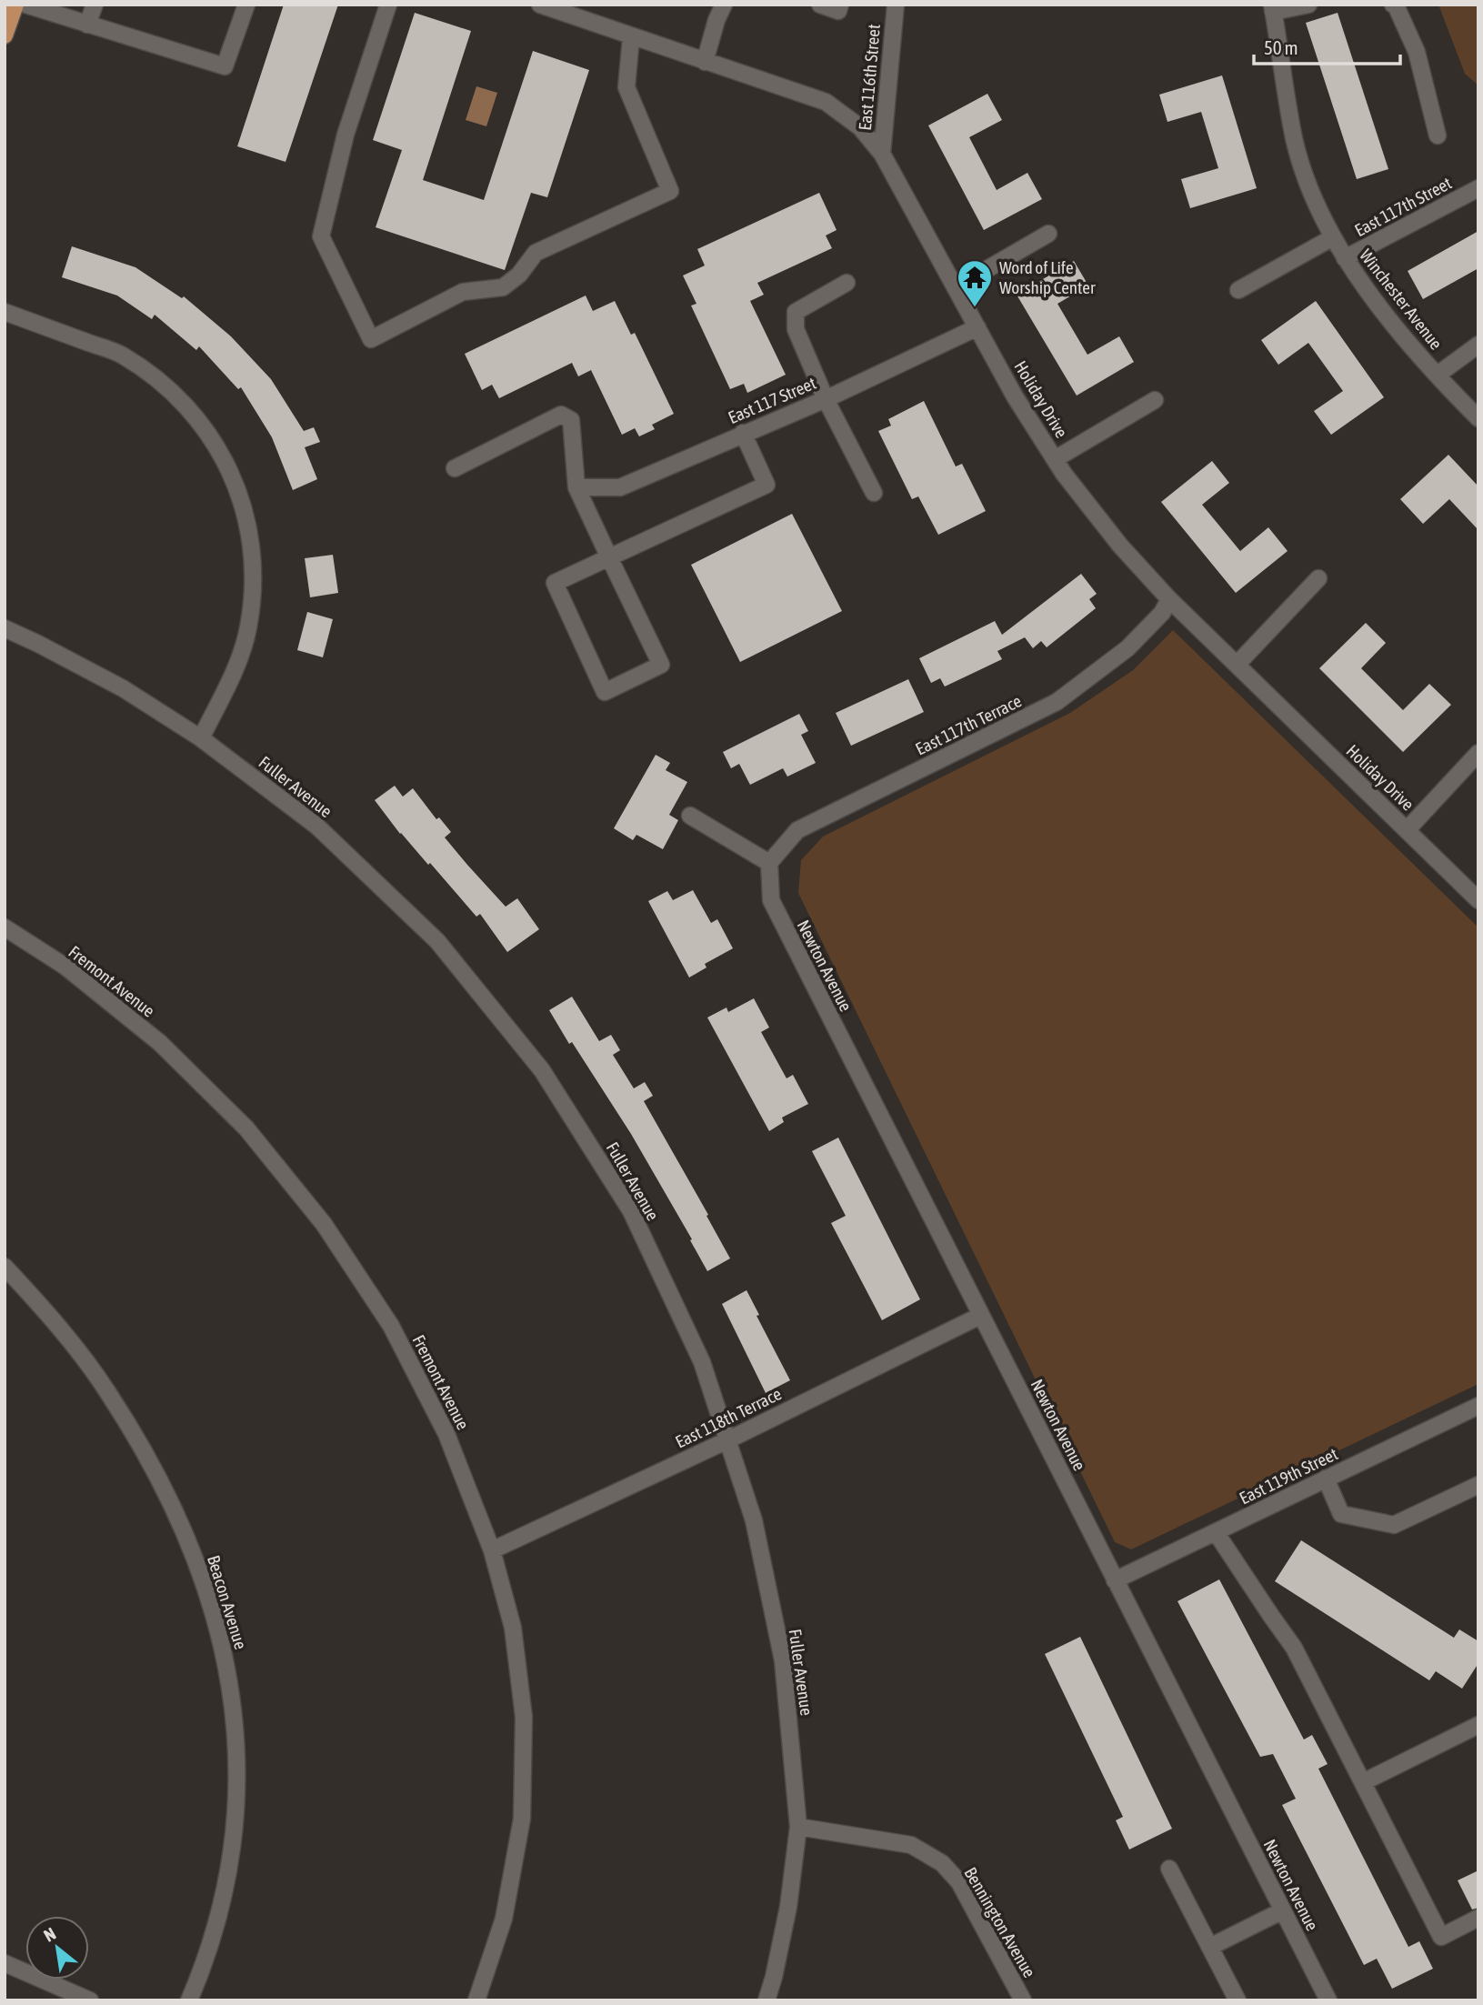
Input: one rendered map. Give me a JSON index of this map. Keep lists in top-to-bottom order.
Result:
{
  "streets": {
    "street": [
      "East 116th Street",
      "East 117th Street",
      "Winchester Avenue",
      "Holiday Drive",
      "East 117 Street",
      "East 117th Terrace",
      "Fuller Avenue",
      "Newton Avenue",
      "Fremont Avenue",
      "East 118th Terrace",
      "East 119th Street",
      "Beacon Avenue",
      "Bennington Avenue"
    ]
  },
  "crossings": [
    ["East 116th Street", "Holiday Drive"],
    ["East 117th Street", "Winchester Avenue"],
    ["Holiday Drive", "East 117 Street"],
    ["Holiday Drive", "East 117th Terrace"],
    ["East 117th Terrace", "Newton Avenue"],
    ["Fuller Avenue", "East 118th Terrace"],
    ["Fuller Avenue", "Bennington Avenue"],
    ["Newton Avenue", "East 118th Terrace"],
    ["Newton Avenue", "East 119th Street"],
    ["Fremont Avenue", "East 118th Terrace"]
  ],
  "places": {
    "temple": ["Word of Life Worship Center"]
  },
  "scale_bar": "50 m",
  "north": "top left"
}
